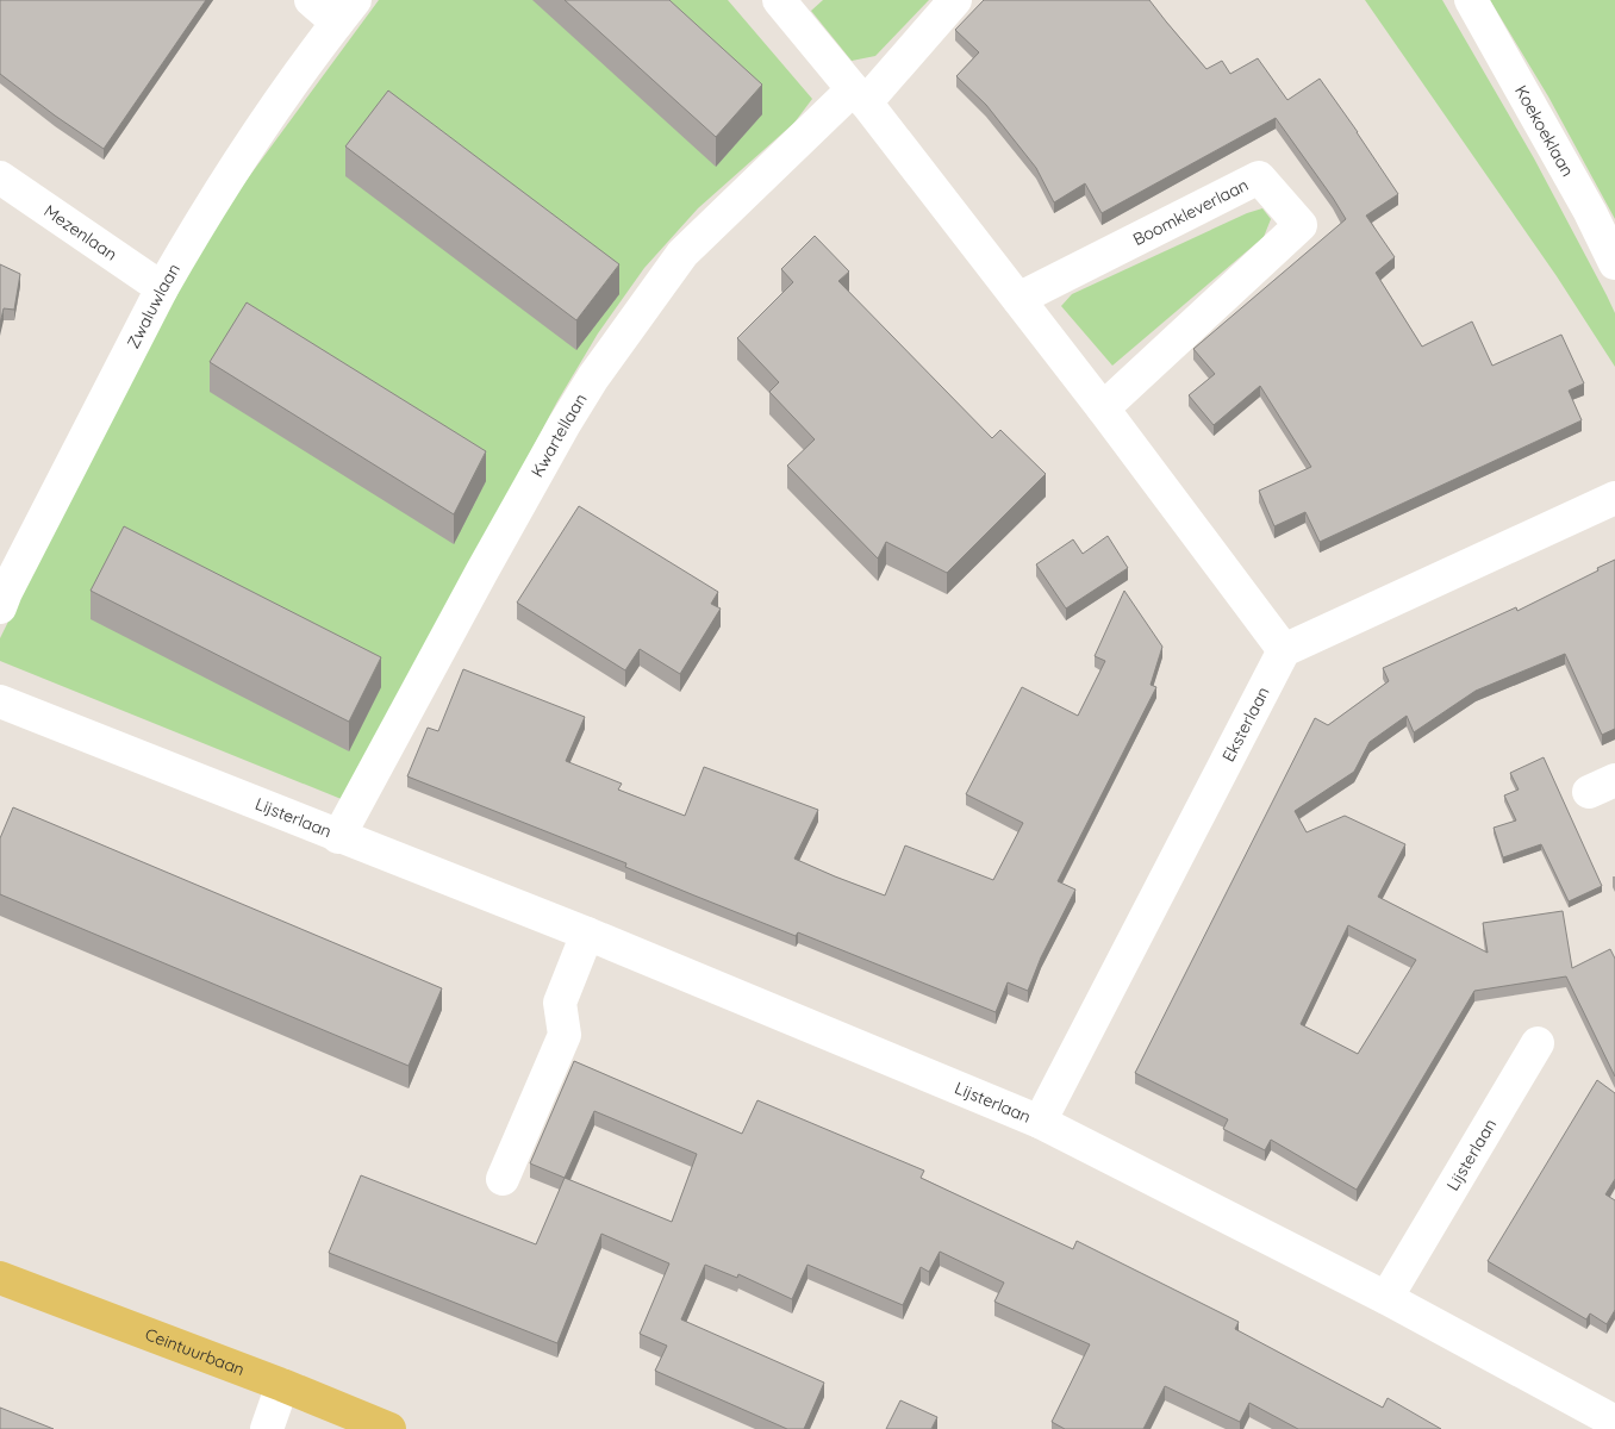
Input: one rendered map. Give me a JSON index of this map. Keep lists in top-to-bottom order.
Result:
{
  "streets": {
    "main road": ["Ceintuurbaan"],
    "street": [
      "Koekoeklaan",
      "Boomkleverlaan",
      "Mezenlaan",
      "Zwaluwlaan",
      "Kwartellaan",
      "Eksterlaan",
      "Lijsterlaan"
    ]
  },
  "crossings": [
    ["Mezenlaan", "Zwaluwlaan"],
    ["Kwartellaan", "Lijsterlaan"],
    ["Eksterlaan", "Lijsterlaan"]
  ]
}
